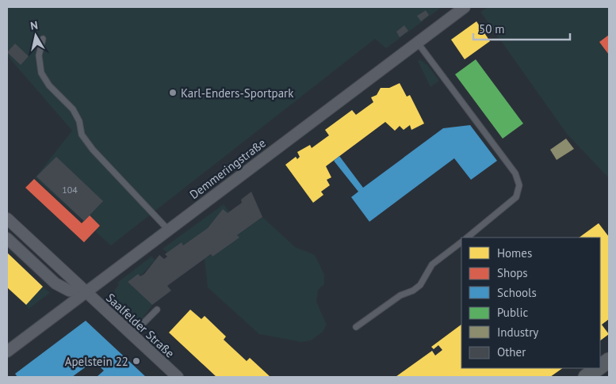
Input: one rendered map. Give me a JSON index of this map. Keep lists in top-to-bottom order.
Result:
{
  "streets": {
    "street": ["Demmeringstraße", "Saalfelder Straße"]
  },
  "crossings": [
    ["Demmeringstraße", "Saalfelder Straße"]
  ],
  "places": ["Karl-Enders-Sportpark", "Apelstein 22"],
  "house_numbers": ["104"],
  "legend": [
    "Homes",
    "Shops",
    "Schools",
    "Public",
    "Industry",
    "Other"
  ],
  "scale_bar": "50 m",
  "north": "top"
}
